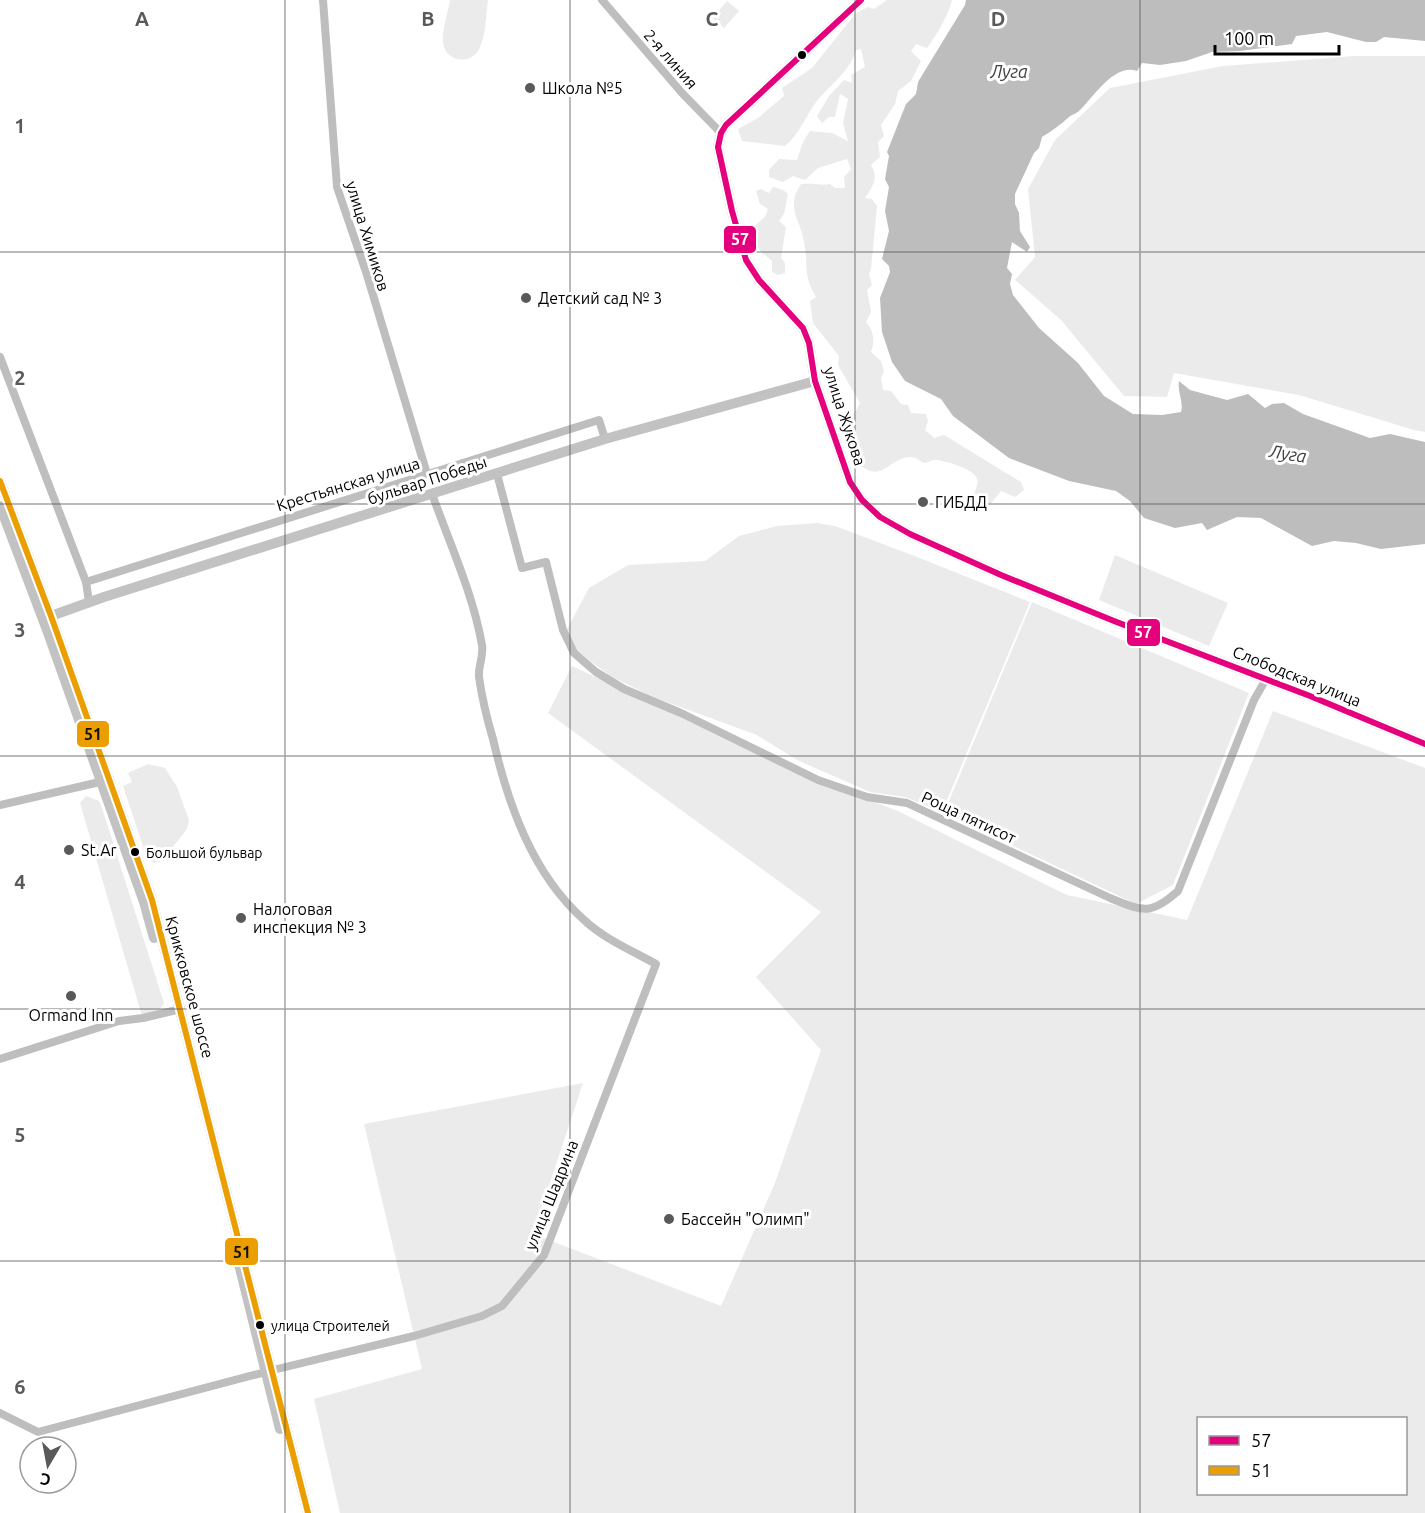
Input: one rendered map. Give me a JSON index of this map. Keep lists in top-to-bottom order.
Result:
{
  "streets": {
    "street": [
      "2-я линия",
      "улица Химиков",
      "улица Жукова",
      "бульвар Победы",
      "Крестьянская улица",
      "Слободская улица",
      "Роща пятисот",
      "Крикковское шоссе",
      "улица Шадрина"
    ]
  },
  "crossings": [
    ["2-я линия", "улица Жукова"],
    ["улица Химиков", "Крестьянская улица"],
    ["улица Жукова", "бульвар Победы"],
    ["улица Жукова", "Слободская улица"],
    ["бульвар Победы", "Крестьянская улица"],
    ["бульвар Победы", "Роща пятисот"],
    ["бульвар Победы", "Крикковское шоссе"],
    ["бульвар Победы", "улица Шадрина"],
    ["Слободская улица", "Роща пятисот"],
    ["Крикковское шоссе", "улица Шадрина"]
  ],
  "water": ["Луга"],
  "places": [
    "Школа №5",
    "Детский сад № 3",
    "ГИБДД",
    "St.Ar",
    "Большой бульвар",
    "Налоговая инспекция № 3",
    "Ormand Inn",
    "Бассейн \"Олимп\"",
    "улица Строителей"
  ],
  "lines": ["transit line 57", "transit line 51"],
  "legend": ["57", "51"],
  "scale_bar": "100 m",
  "north": "bottom",
  "grid": {
    "columns": [
      "A",
      "B",
      "C",
      "D"
    ],
    "rows": [
      "1",
      "2",
      "3",
      "4",
      "5",
      "6"
    ]
  }
}
